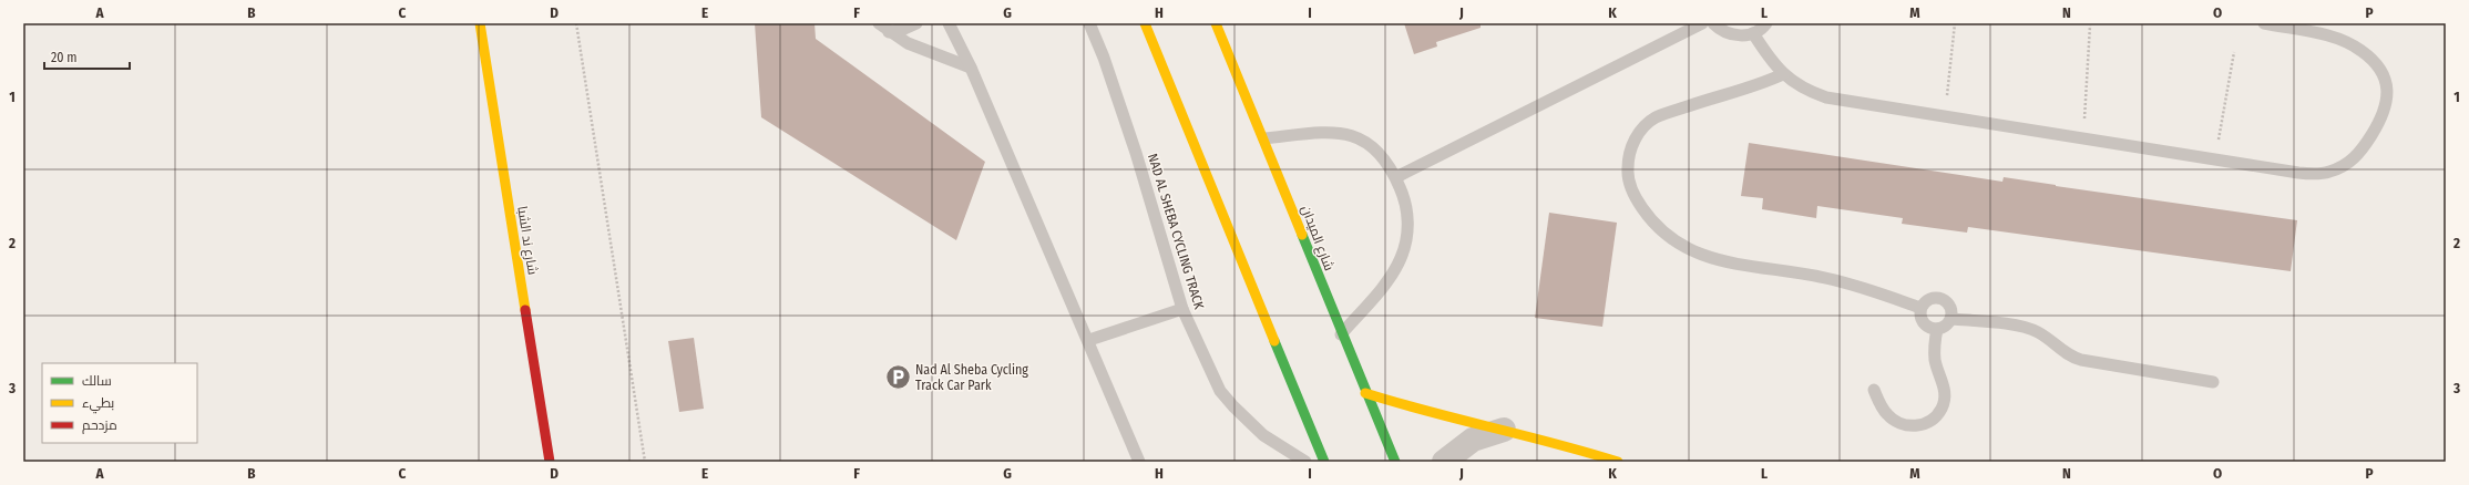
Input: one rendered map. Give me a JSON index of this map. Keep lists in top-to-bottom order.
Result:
{
  "streets": {
    "street": ["شارع الميدان", "شارع ند الشبا"],
    "lane": ["NAD AL SHEBA CYCLING TRACK"]
  },
  "places": {
    "parking": ["Nad Al Sheba Cycling Track Car Park"]
  },
  "legend": ["سالك", "بطيء", "مزدحم"],
  "scale_bar": "20 m",
  "grid": {
    "columns": [
      "A",
      "B",
      "C",
      "D",
      "E",
      "F",
      "G",
      "H",
      "I",
      "J",
      "K",
      "L",
      "M",
      "N",
      "O",
      "P"
    ],
    "rows": ["1", "2", "3"]
  }
}
